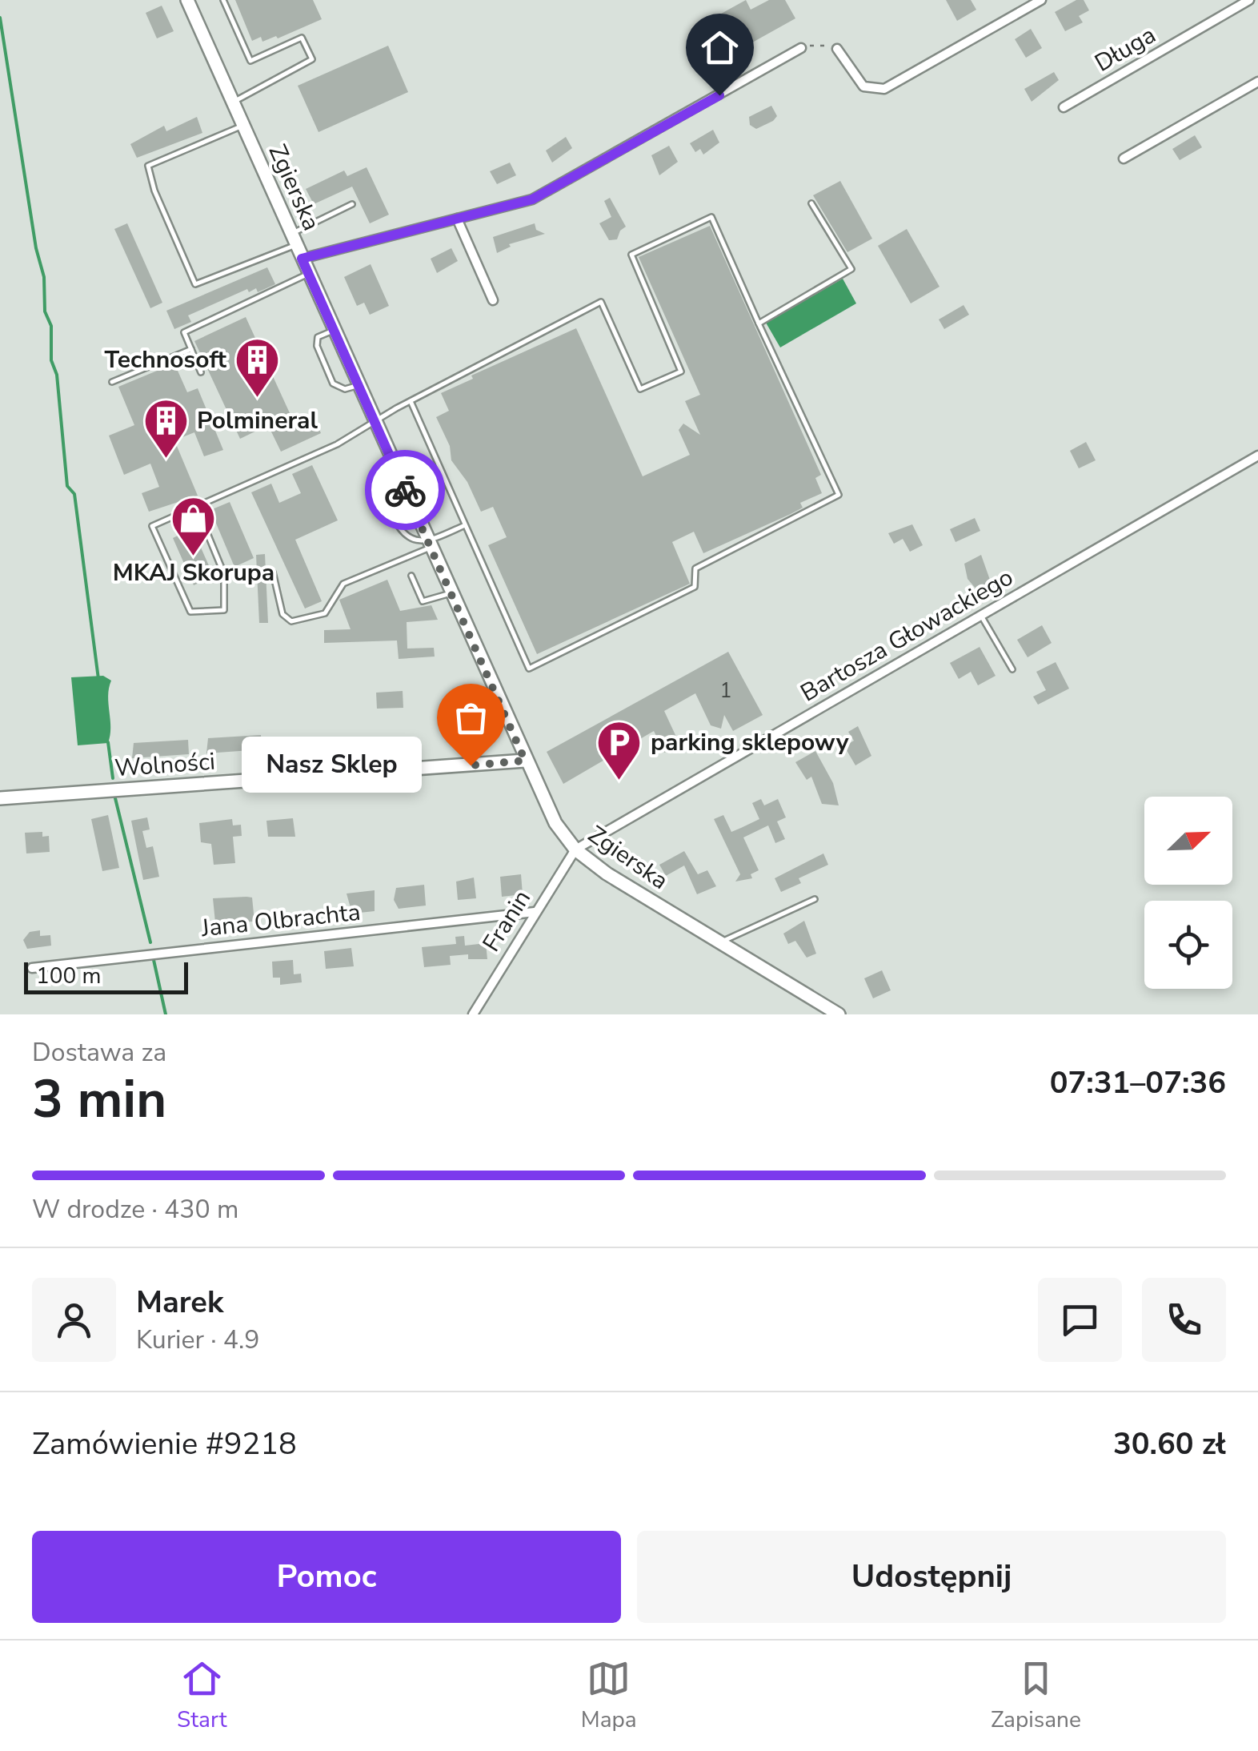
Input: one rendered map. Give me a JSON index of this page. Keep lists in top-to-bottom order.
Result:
{
  "streets": {
    "main road": ["Zgierska", "Wolności"],
    "street": [
      "Długa",
      "Bartosza Głowackiego",
      "Jana Olbrachta",
      "Franin"
    ]
  },
  "crossings": [
    ["Zgierska", "Bartosza Głowackiego"],
    ["Zgierska", "Wolności"],
    ["Zgierska", "Franin"],
    ["Bartosza Głowackiego", "Franin"],
    ["Jana Olbrachta", "Franin"]
  ],
  "places": {
    "building": ["Technosoft", "Polmineral"],
    "shop": ["MKAJ Skorupa"],
    "other": ["Nasz Sklep"],
    "parking": ["parking sklepowy"]
  },
  "house_numbers": ["1"],
  "scale_bar": "100 m",
  "north": "top right",
  "page": {
    "bubble": "Nasz Sklep",
    "scale": "100 m",
    "heading": ["3 min", "Dostawa za", "07:31–07:36"],
    "panel": [
      "Marek",
      "Kurier · 4.9",
      "Zamówienie #9218",
      "30.60 zł"
    ],
    "bar": "W drodze · 430 m",
    "buttons": ["Pomoc", "Udostępnij"],
    "tabs": ["Start", "Mapa", "Zapisane"]
  }
}
